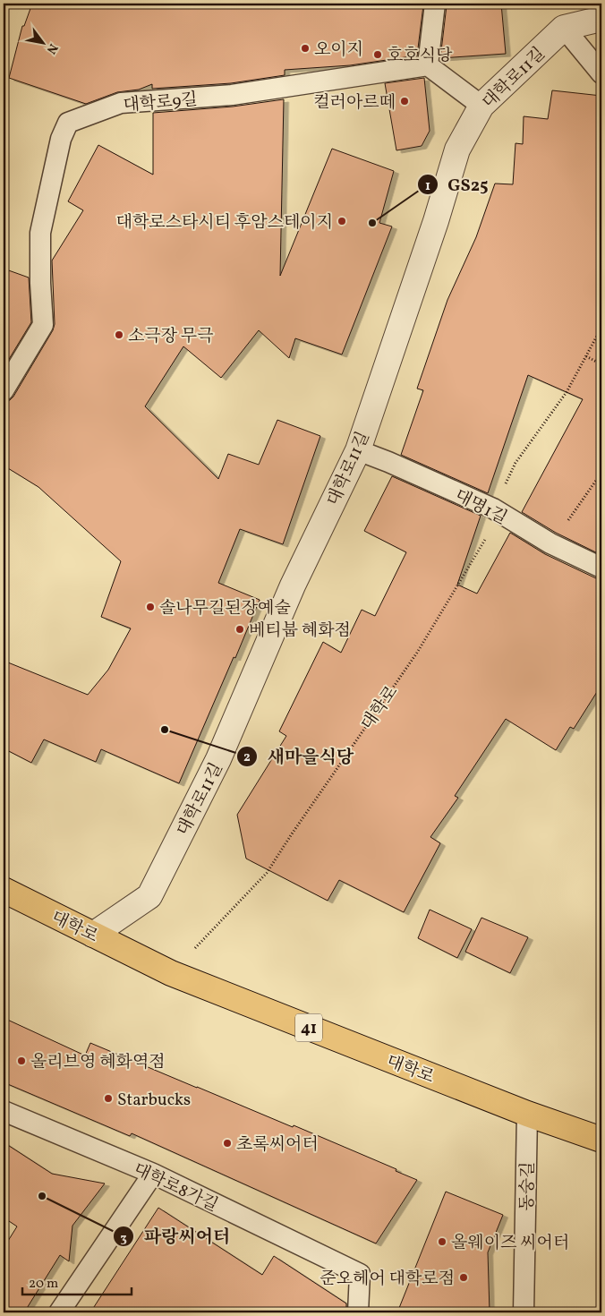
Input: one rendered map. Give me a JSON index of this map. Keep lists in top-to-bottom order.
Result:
{
  "streets": {
    "main road": ["대학로", "41"],
    "street": ["대학로11길"],
    "lane": [
      "대학로9길",
      "대명1길",
      "대학로8가길",
      "동숭길"
    ]
  },
  "crossings": [
    ["대학로11길", "대명1길"],
    ["대학로11길", "대학로"],
    ["대명1길", "대학로"],
    ["대학로", "동숭길"]
  ],
  "places": [
    "오이지",
    "호호식당",
    "컬러아르떼",
    "대학로스타시티 후암스테이지",
    "GS25",
    "소극장 무극",
    "솔나무길된장예술",
    "베티붑 혜화점",
    "새마을식당",
    "올리브영 혜화역점",
    "Starbucks",
    "초록씨어터",
    "파랑씨어터",
    "올웨이즈 씨어터",
    "준오헤어 대학로점"
  ],
  "scale_bar": "20 m",
  "north": "bottom right"
}
